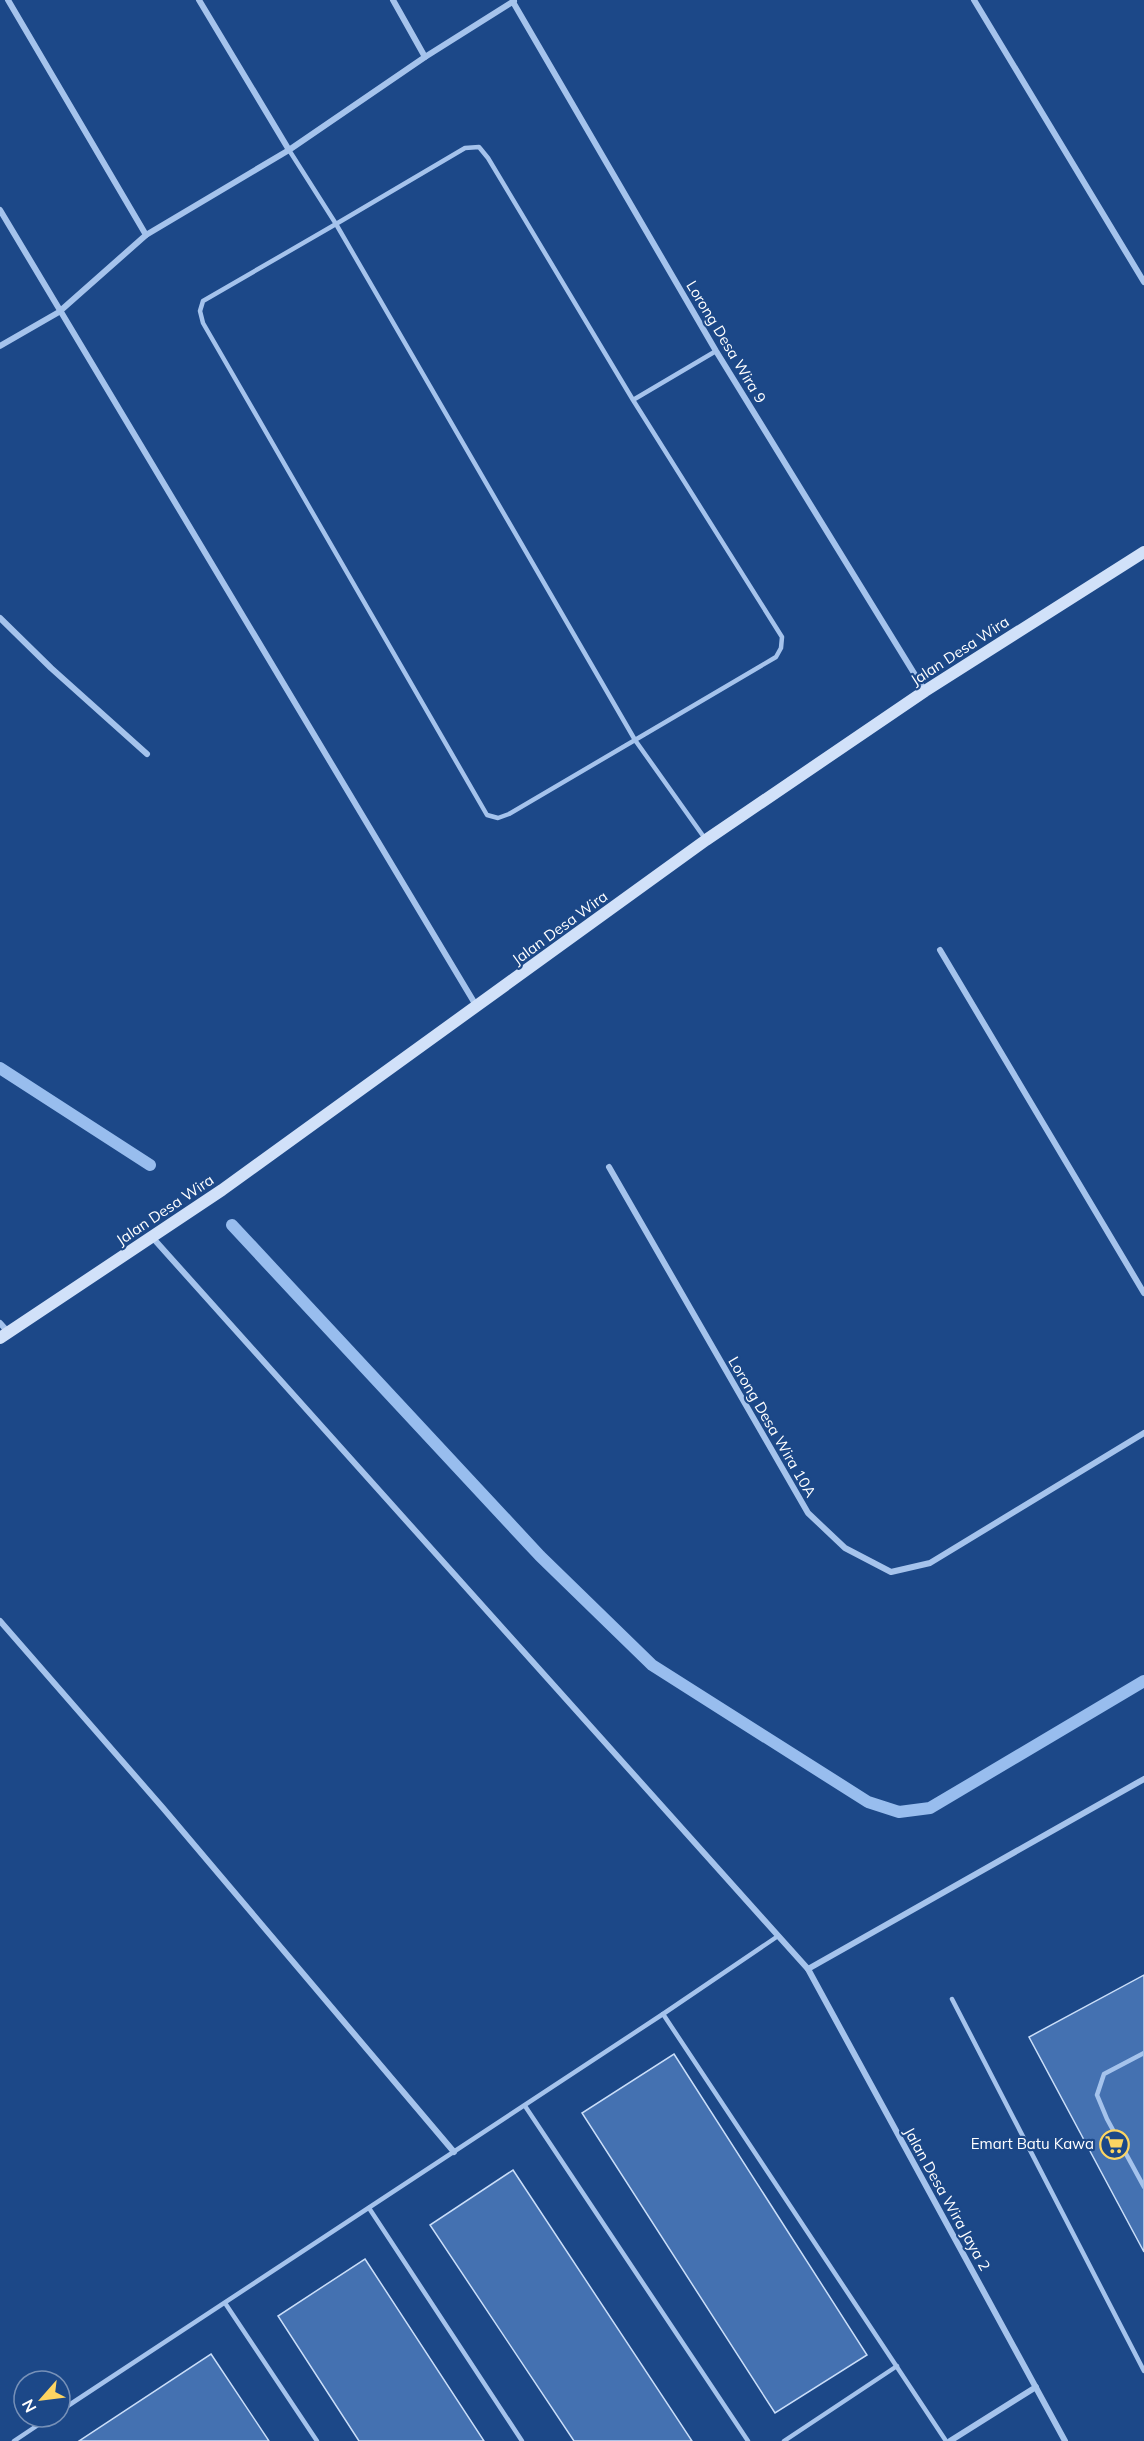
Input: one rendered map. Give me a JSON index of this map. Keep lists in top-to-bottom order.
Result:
{
  "streets": {
    "street": [
      "Lorong Desa Wira 9",
      "Jalan Desa Wira",
      "Lorong Desa Wira 10A",
      "Jalan Desa Wira Jaya 2"
    ]
  },
  "crossings": [
    ["Lorong Desa Wira 9", "Jalan Desa Wira"],
    ["Jalan Desa Wira", "Jalan Desa Wira Jaya 2"]
  ],
  "places": {
    "supermarket": ["Emart Batu Kawa"]
  },
  "north": "bottom left"
}
